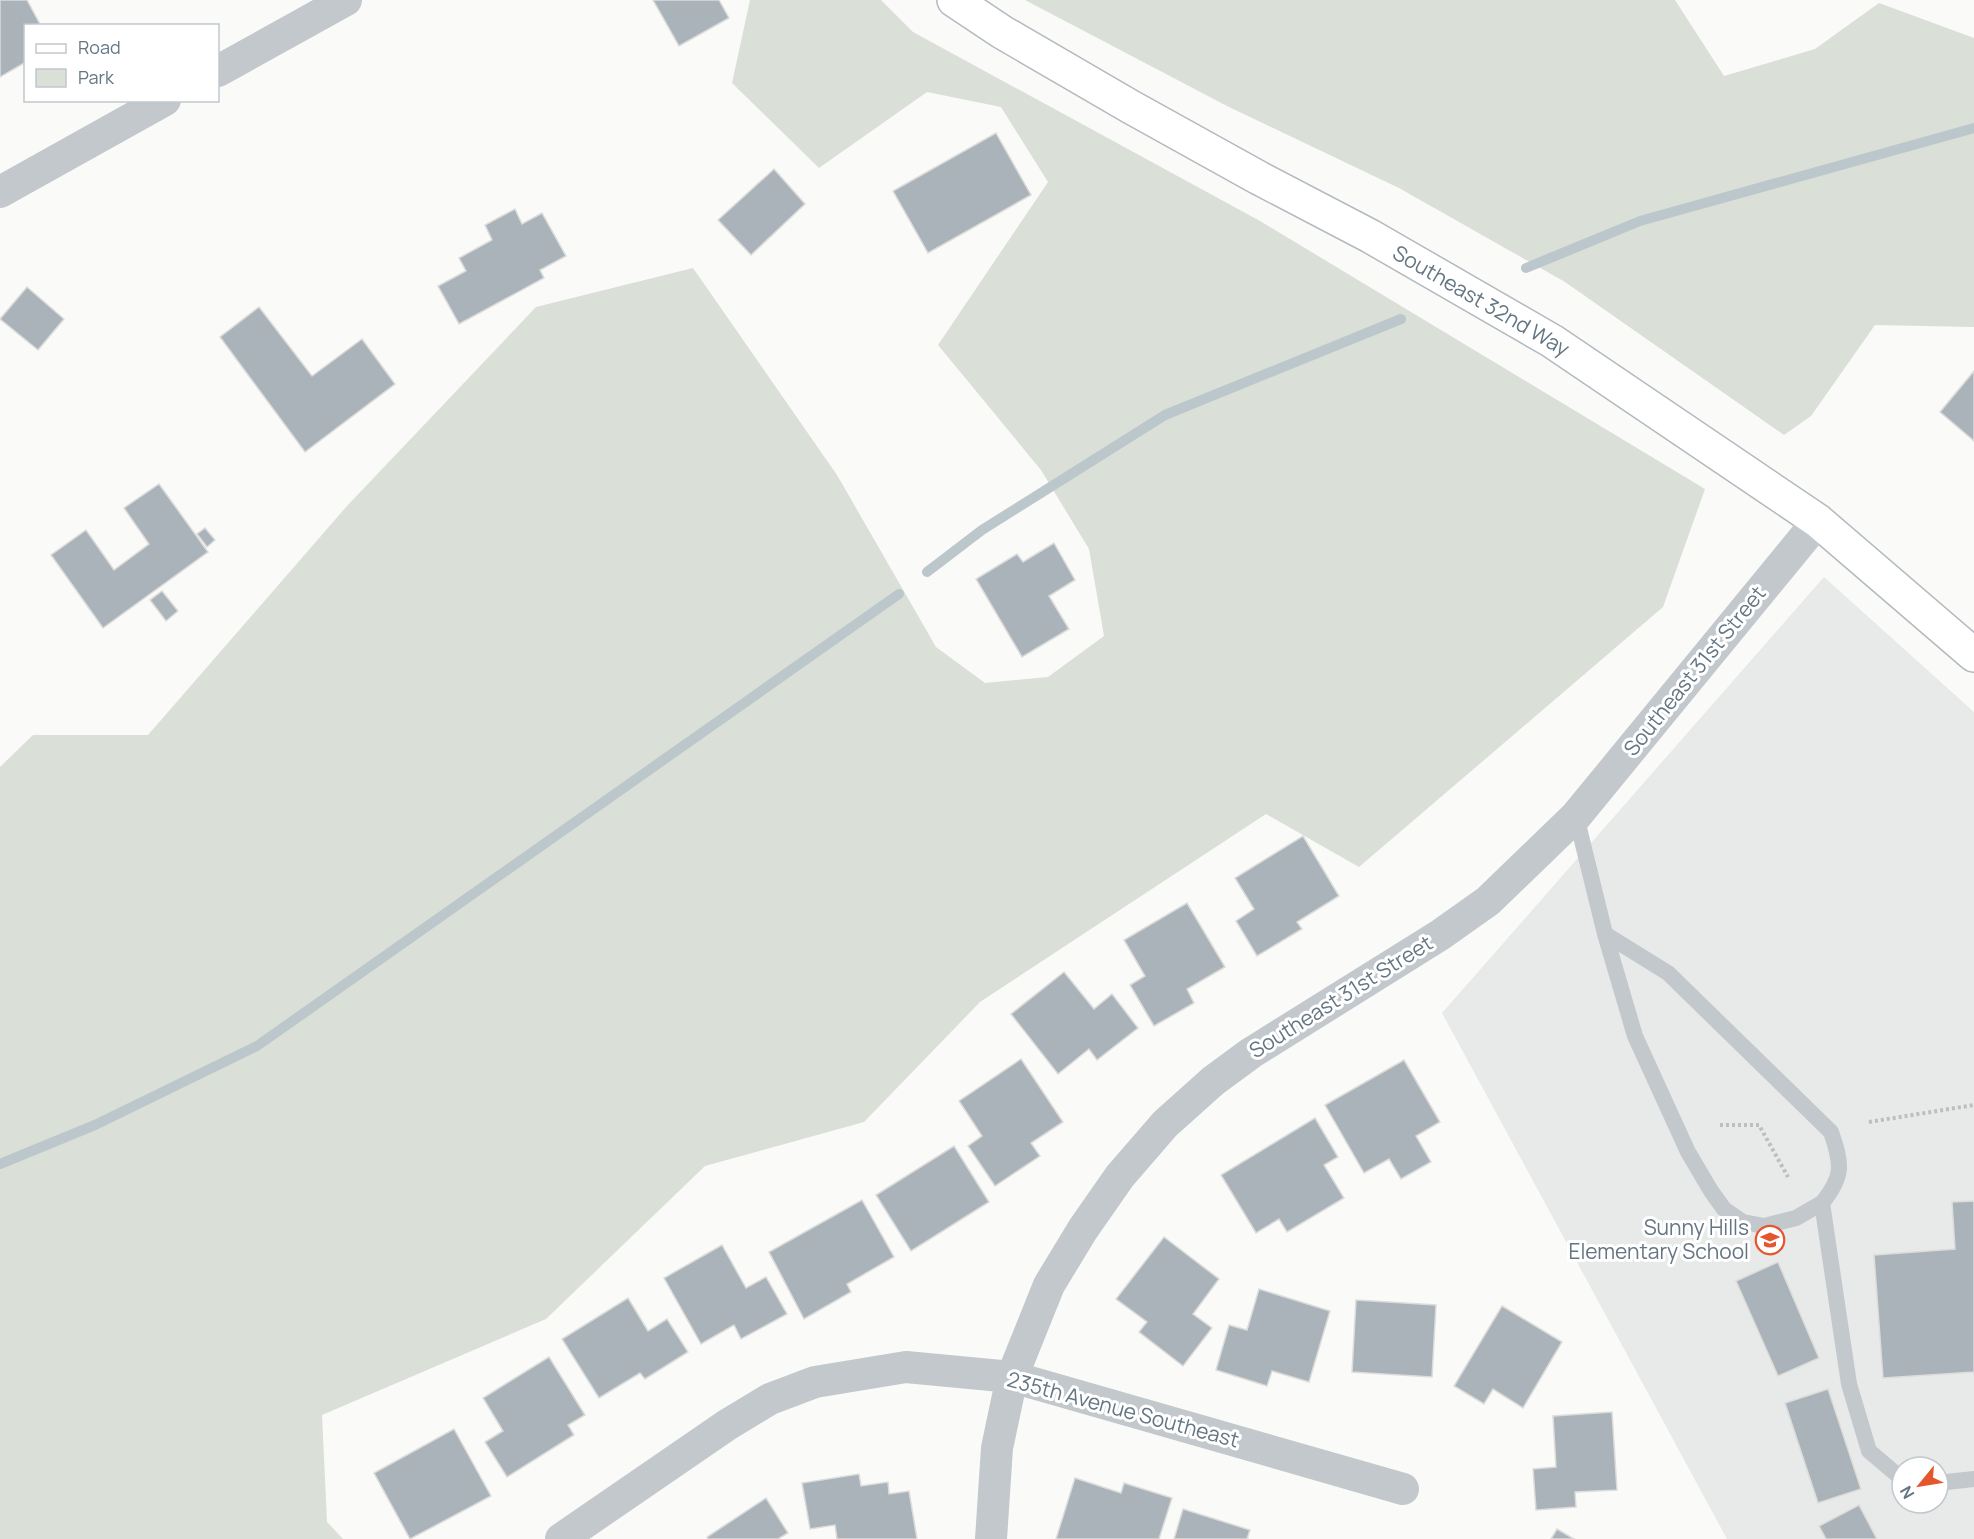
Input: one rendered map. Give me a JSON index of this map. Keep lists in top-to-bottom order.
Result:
{
  "streets": {
    "street": ["Southeast 32nd Way", "Southeast 31st Street", "235th Avenue Southeast"]
  },
  "crossings": [
    ["Southeast 32nd Way", "Southeast 31st Street"],
    ["Southeast 31st Street", "235th Avenue Southeast"]
  ],
  "places": {
    "school or university": ["Sunny Hills Elementary School"]
  },
  "legend": ["Road", "Park"],
  "north": "bottom left"
}
